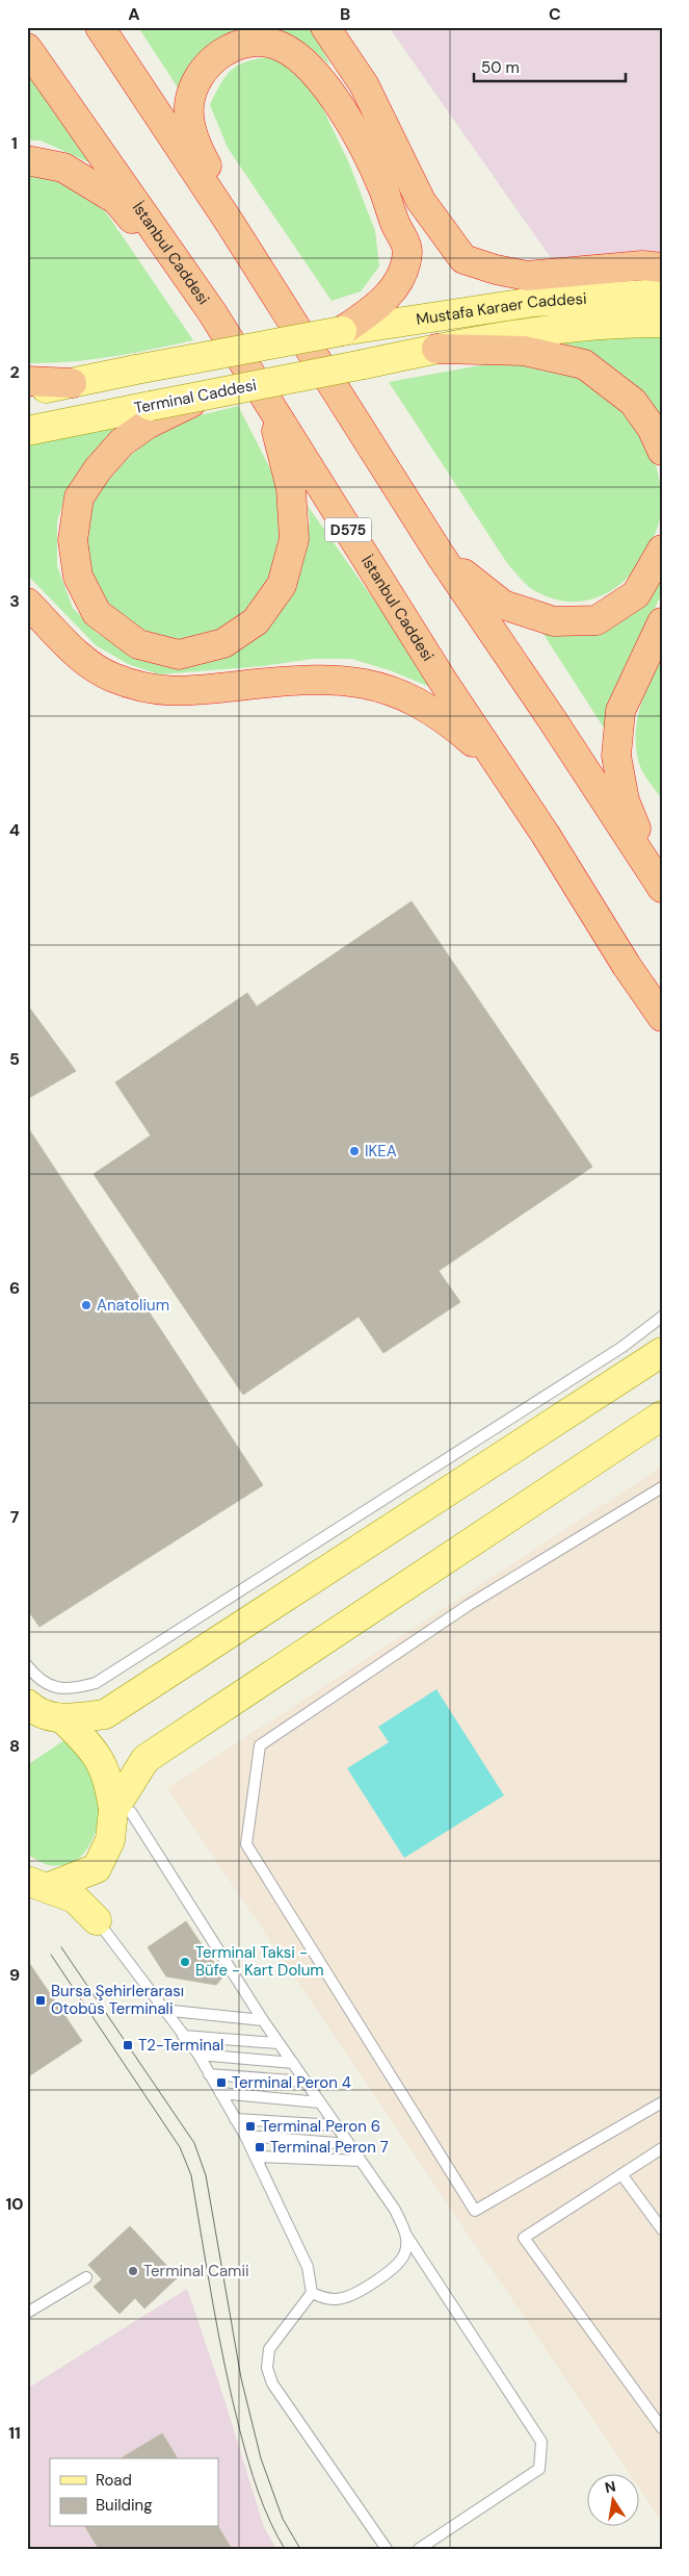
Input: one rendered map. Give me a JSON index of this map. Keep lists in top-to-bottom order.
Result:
{
  "streets": {
    "highway": ["İstanbul Caddesi", "D575"],
    "main road": ["Mustafa Karaer Caddesi", "Terminal Caddesi"]
  },
  "crossings": [
    ["Mustafa Karaer Caddesi", "Terminal Caddesi"]
  ],
  "places": {
    "other": [
      "IKEA",
      "Anatolium",
      "Terminal Taksi - Büfe - Kart Dolum",
      "Terminal Camii"
    ],
    "transit": [
      "Bursa Şehirlerarası Otobüs Terminali",
      "T2-Terminal",
      "Terminal Peron 4",
      "Terminal Peron 6",
      "Terminal Peron 7"
    ]
  },
  "legend": ["Road", "Building"],
  "scale_bar": "50 m",
  "north": "top",
  "grid": {
    "columns": ["A", "B", "C"],
    "rows": [
      "1",
      "2",
      "3",
      "4",
      "5",
      "6",
      "7",
      "8",
      "9",
      "10",
      "11"
    ]
  }
}
